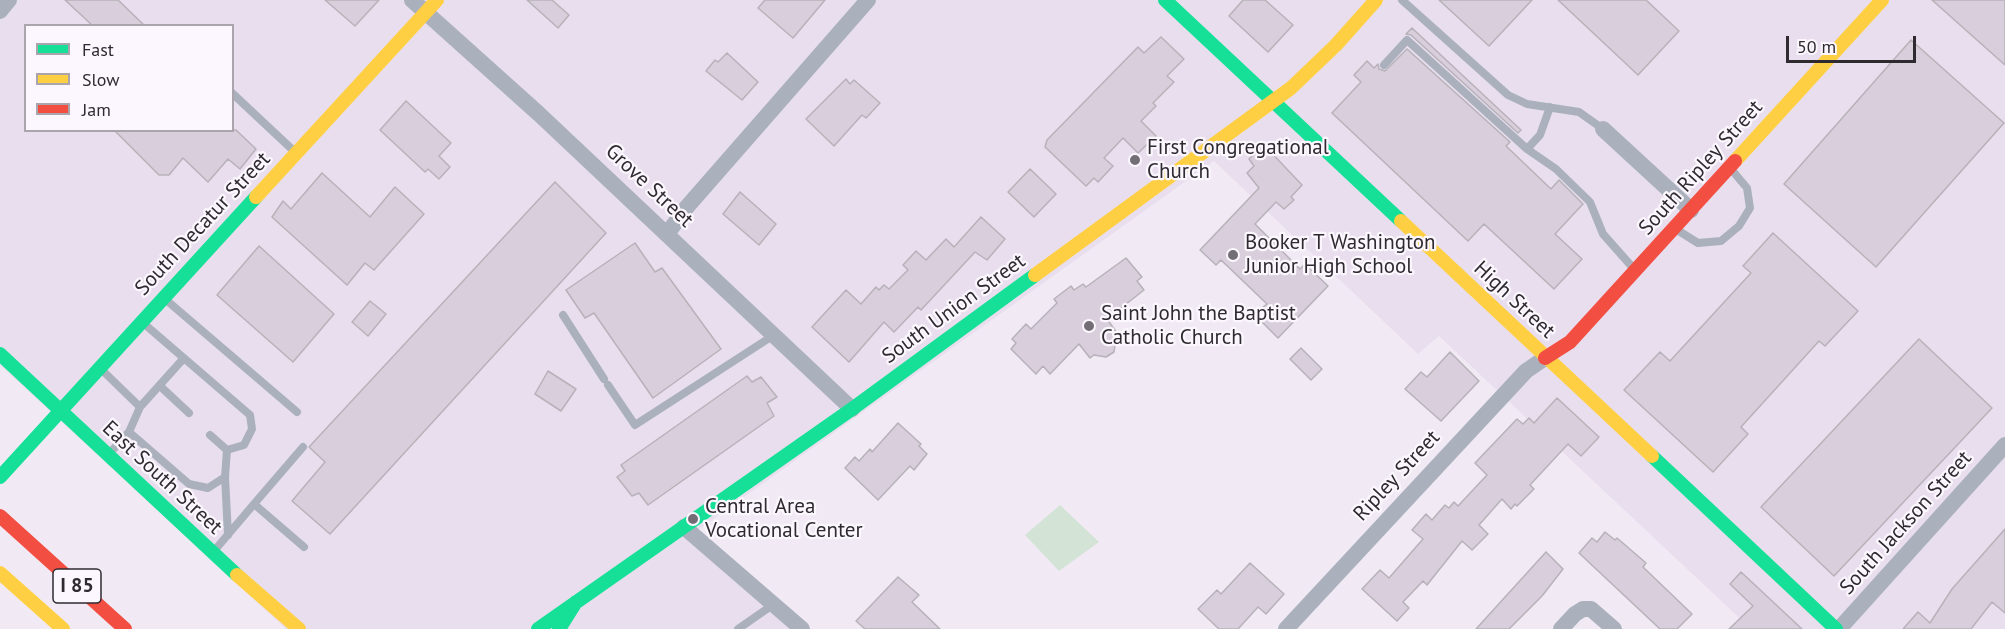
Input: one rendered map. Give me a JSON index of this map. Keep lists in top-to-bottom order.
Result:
{
  "streets": {
    "main road": [
      "South Ripley Street",
      "South Decatur Street",
      "High Street",
      "South Union Street",
      "East South Street",
      "I 85"
    ],
    "street": ["Grove Street", "Ripley Street", "South Jackson Street"]
  },
  "crossings": [
    ["South Ripley Street", "High Street"],
    ["South Ripley Street", "Ripley Street"],
    ["Grove Street", "South Decatur Street"],
    ["Grove Street", "South Union Street"],
    ["South Decatur Street", "East South Street"],
    ["High Street", "South Union Street"],
    ["High Street", "Ripley Street"],
    ["High Street", "South Jackson Street"]
  ],
  "places": [
    "First Congregational Church",
    "Booker T Washington Junior High School",
    "Saint John the Baptist Catholic Church",
    "Central Area Vocational Center"
  ],
  "legend": ["Fast", "Slow", "Jam"],
  "scale_bar": "50 m"
}
